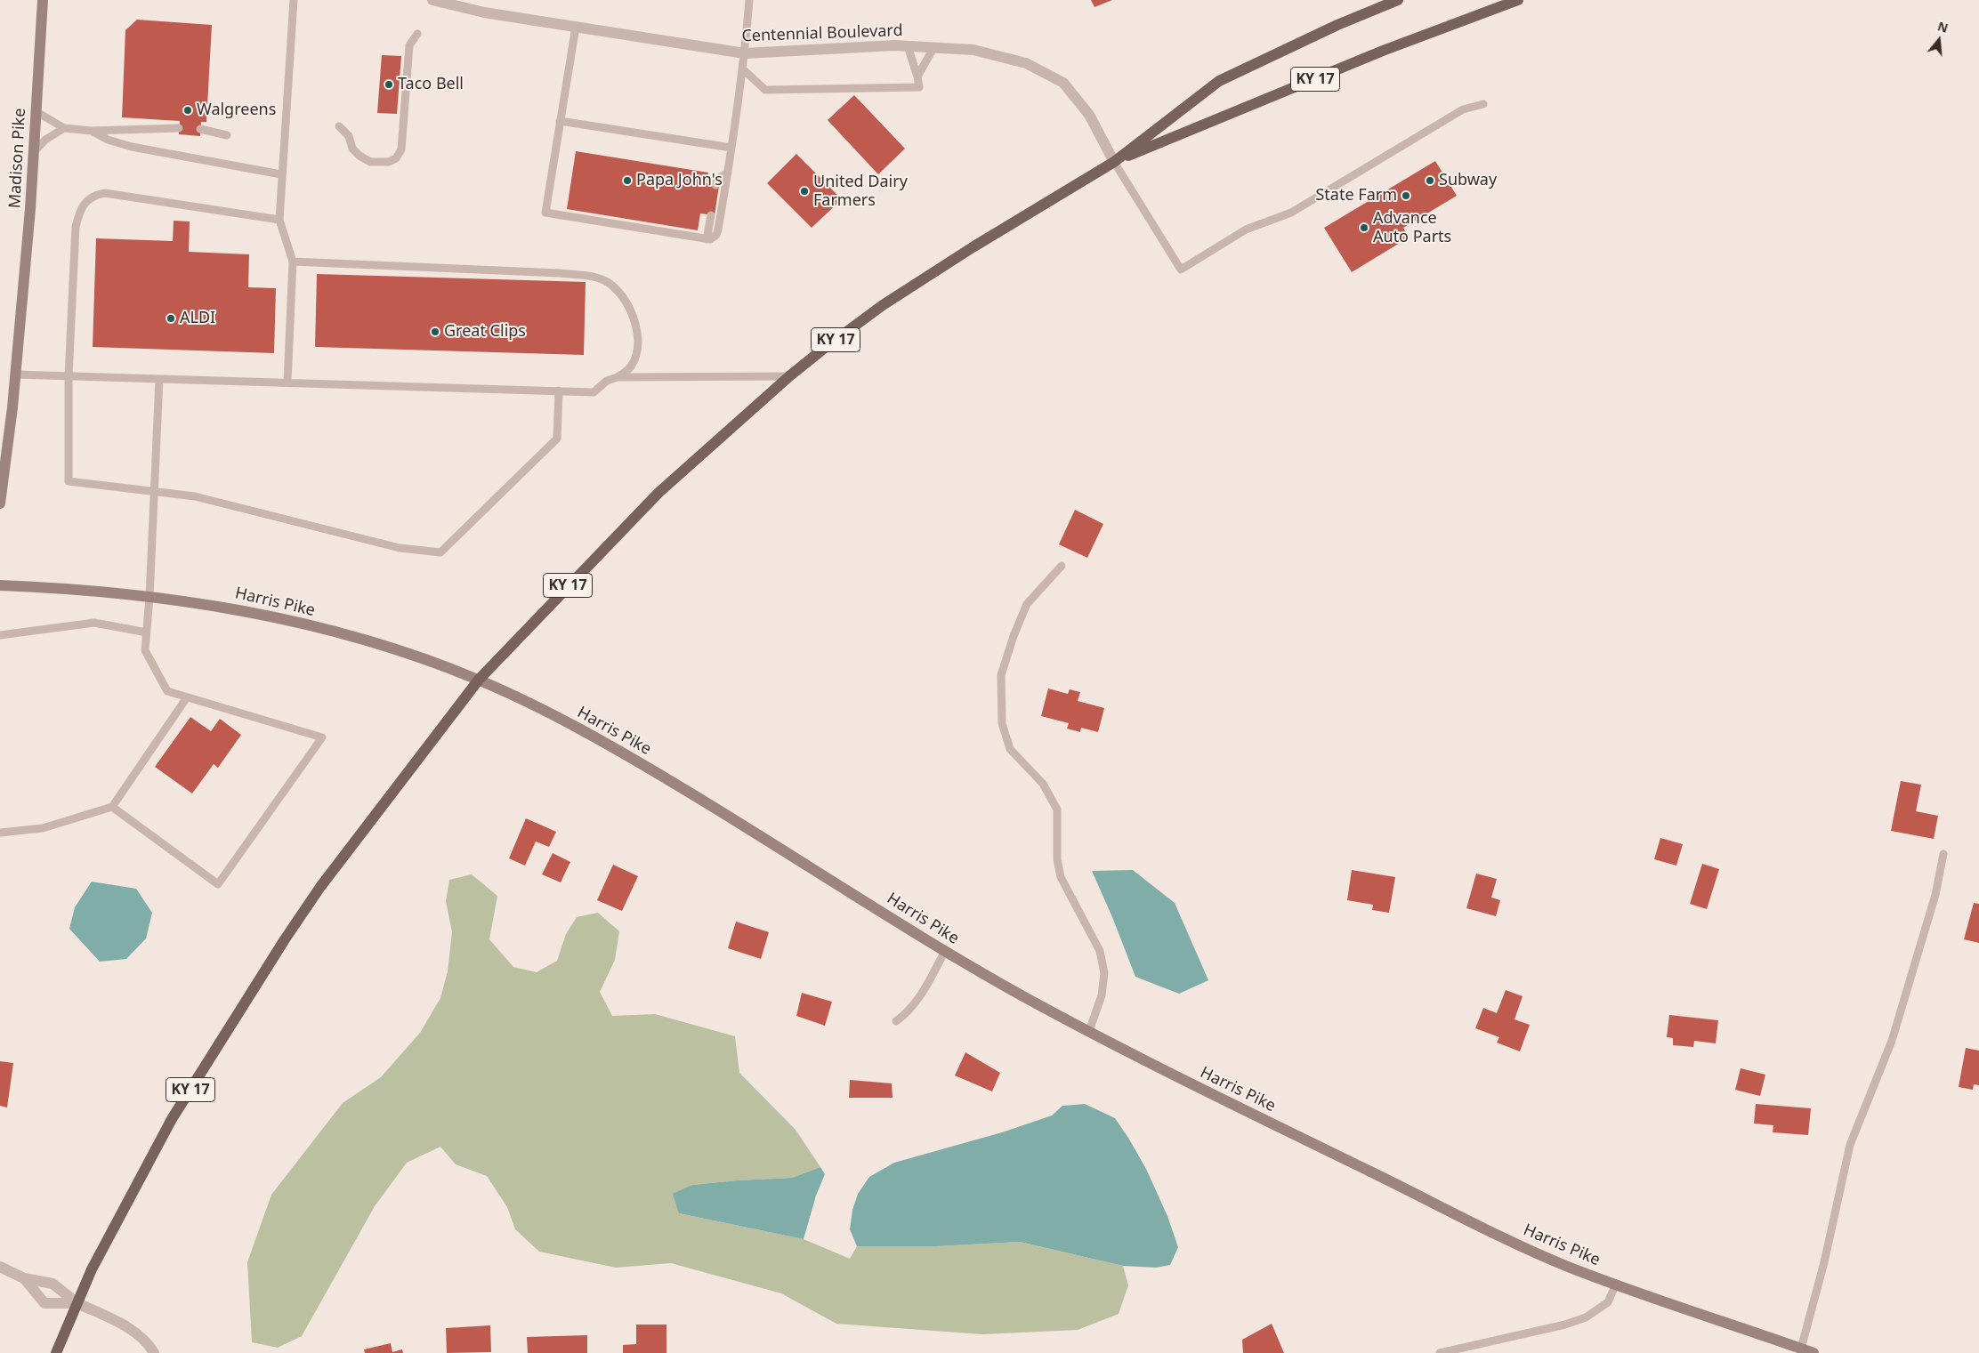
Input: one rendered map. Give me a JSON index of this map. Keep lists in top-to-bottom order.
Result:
{
  "streets": {
    "main road": ["KY 17", "Madison Pike", "Harris Pike"],
    "street": ["Centennial Boulevard"]
  },
  "crossings": [
    ["Centennial Boulevard", "KY 17"],
    ["KY 17", "Harris Pike"]
  ],
  "places": [
    "Taco Bell",
    "Walgreens",
    "Papa John's",
    "Subway",
    "United Dairy Farmers",
    "State Farm",
    "Advance Auto Parts",
    "ALDI",
    "Great Clips"
  ],
  "north": "top"
}
